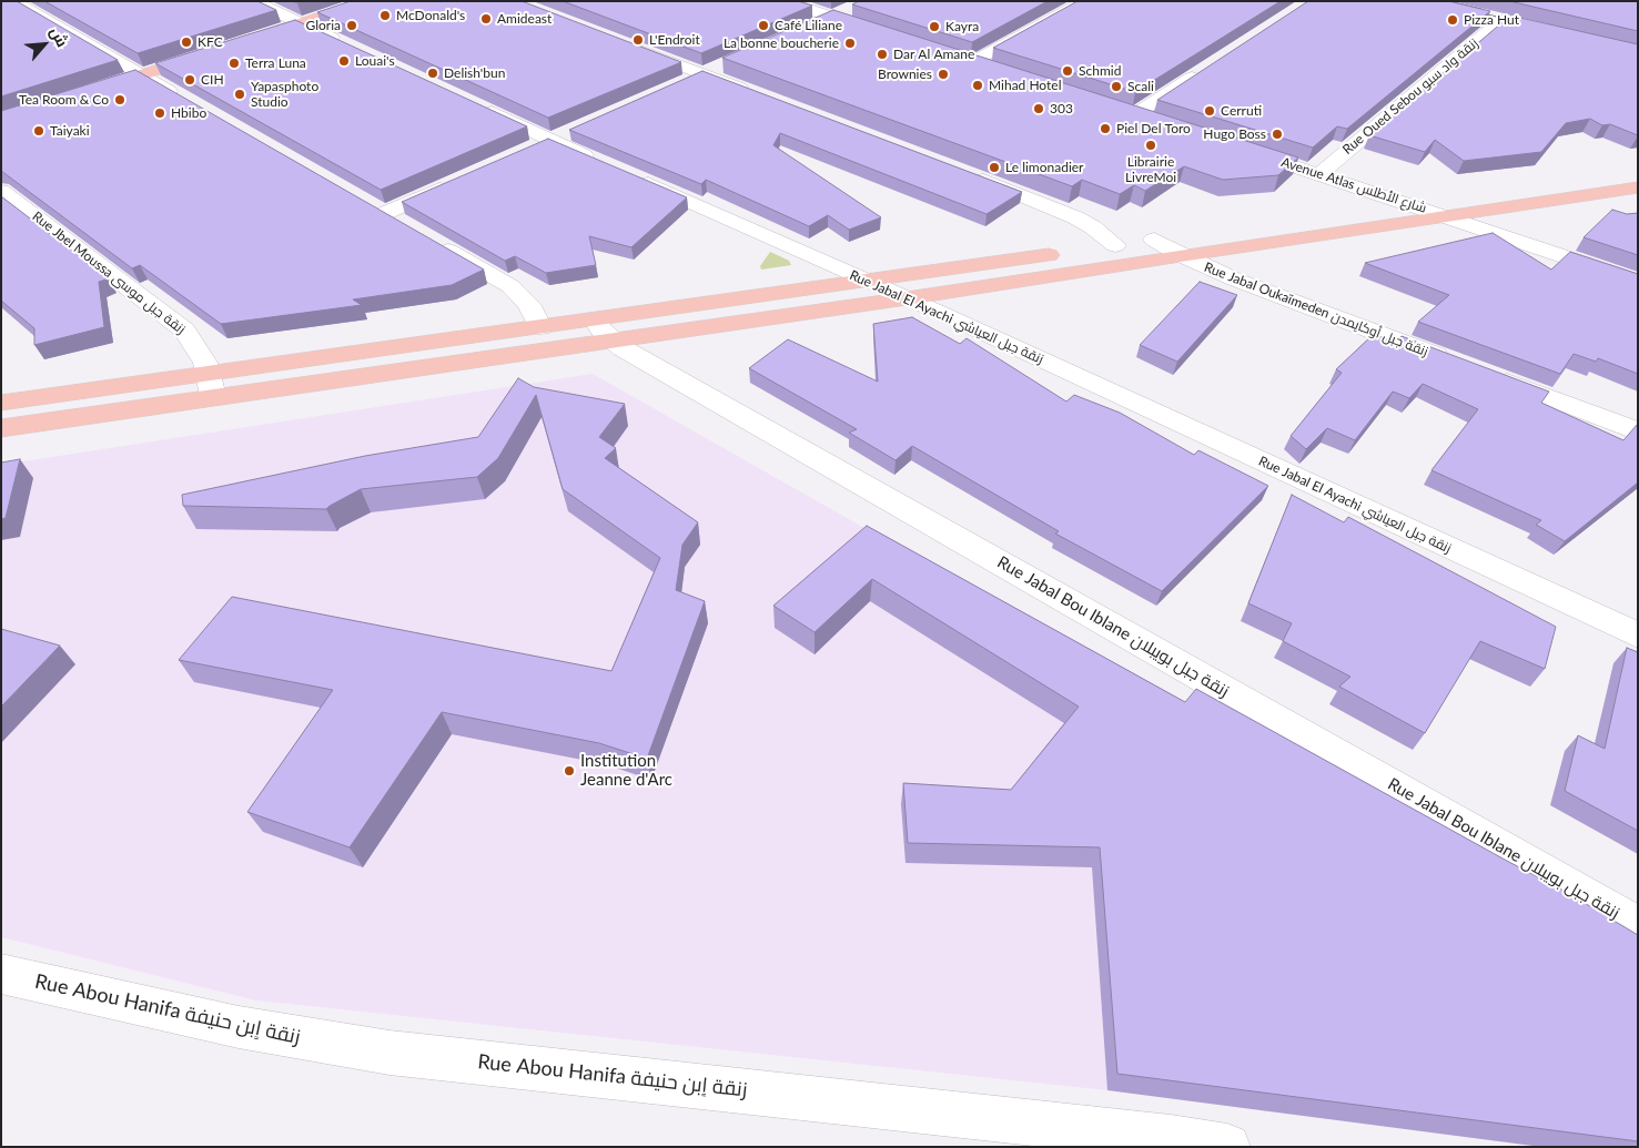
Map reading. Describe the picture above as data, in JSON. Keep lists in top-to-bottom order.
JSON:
{
  "streets": {
    "street": [
      "Rue Oued Sebou زنقة واد سبو",
      "Avenue Atlas شارع الأطلس",
      "Rue Jbel Moussa زنقة جبل موسى",
      "Rue Jabal Oukaïmeden زنقة جبل أوكايمدن",
      "Rue Jabal El Ayachi زنقة جبل العياشي",
      "Rue Jabal Bou Iblane زنقة جبل بويبلان",
      "Rue Abou Hanifa زنقة اٍبن حنيفة"
    ]
  },
  "crossings": [
    ["Rue Oued Sebou زنقة واد سبو", "Avenue Atlas شارع الأطلس"]
  ],
  "places": [
    "McDonald's",
    "Amideast",
    "Pizza Hut",
    "Gloria",
    "Café Liliane",
    "Kayra",
    "L'Endroit",
    "KFC",
    "La bonne boucherie",
    "Dar Al Amane",
    "Louai's",
    "Terra Luna",
    "Schmid",
    "Delish'bun",
    "Brownies",
    "CIH",
    "Mihad Hotel",
    "Scali",
    "Yapasphoto Studio",
    "Tea Room & Co",
    "303",
    "Cerruti",
    "Hbibo",
    "Piel Del Toro",
    "Taiyaki",
    "Hugo Boss",
    "Librairie LivreMoi",
    "Le limonadier",
    "Institution Jeanne d'Arc"
  ],
  "north": "top right"
}
